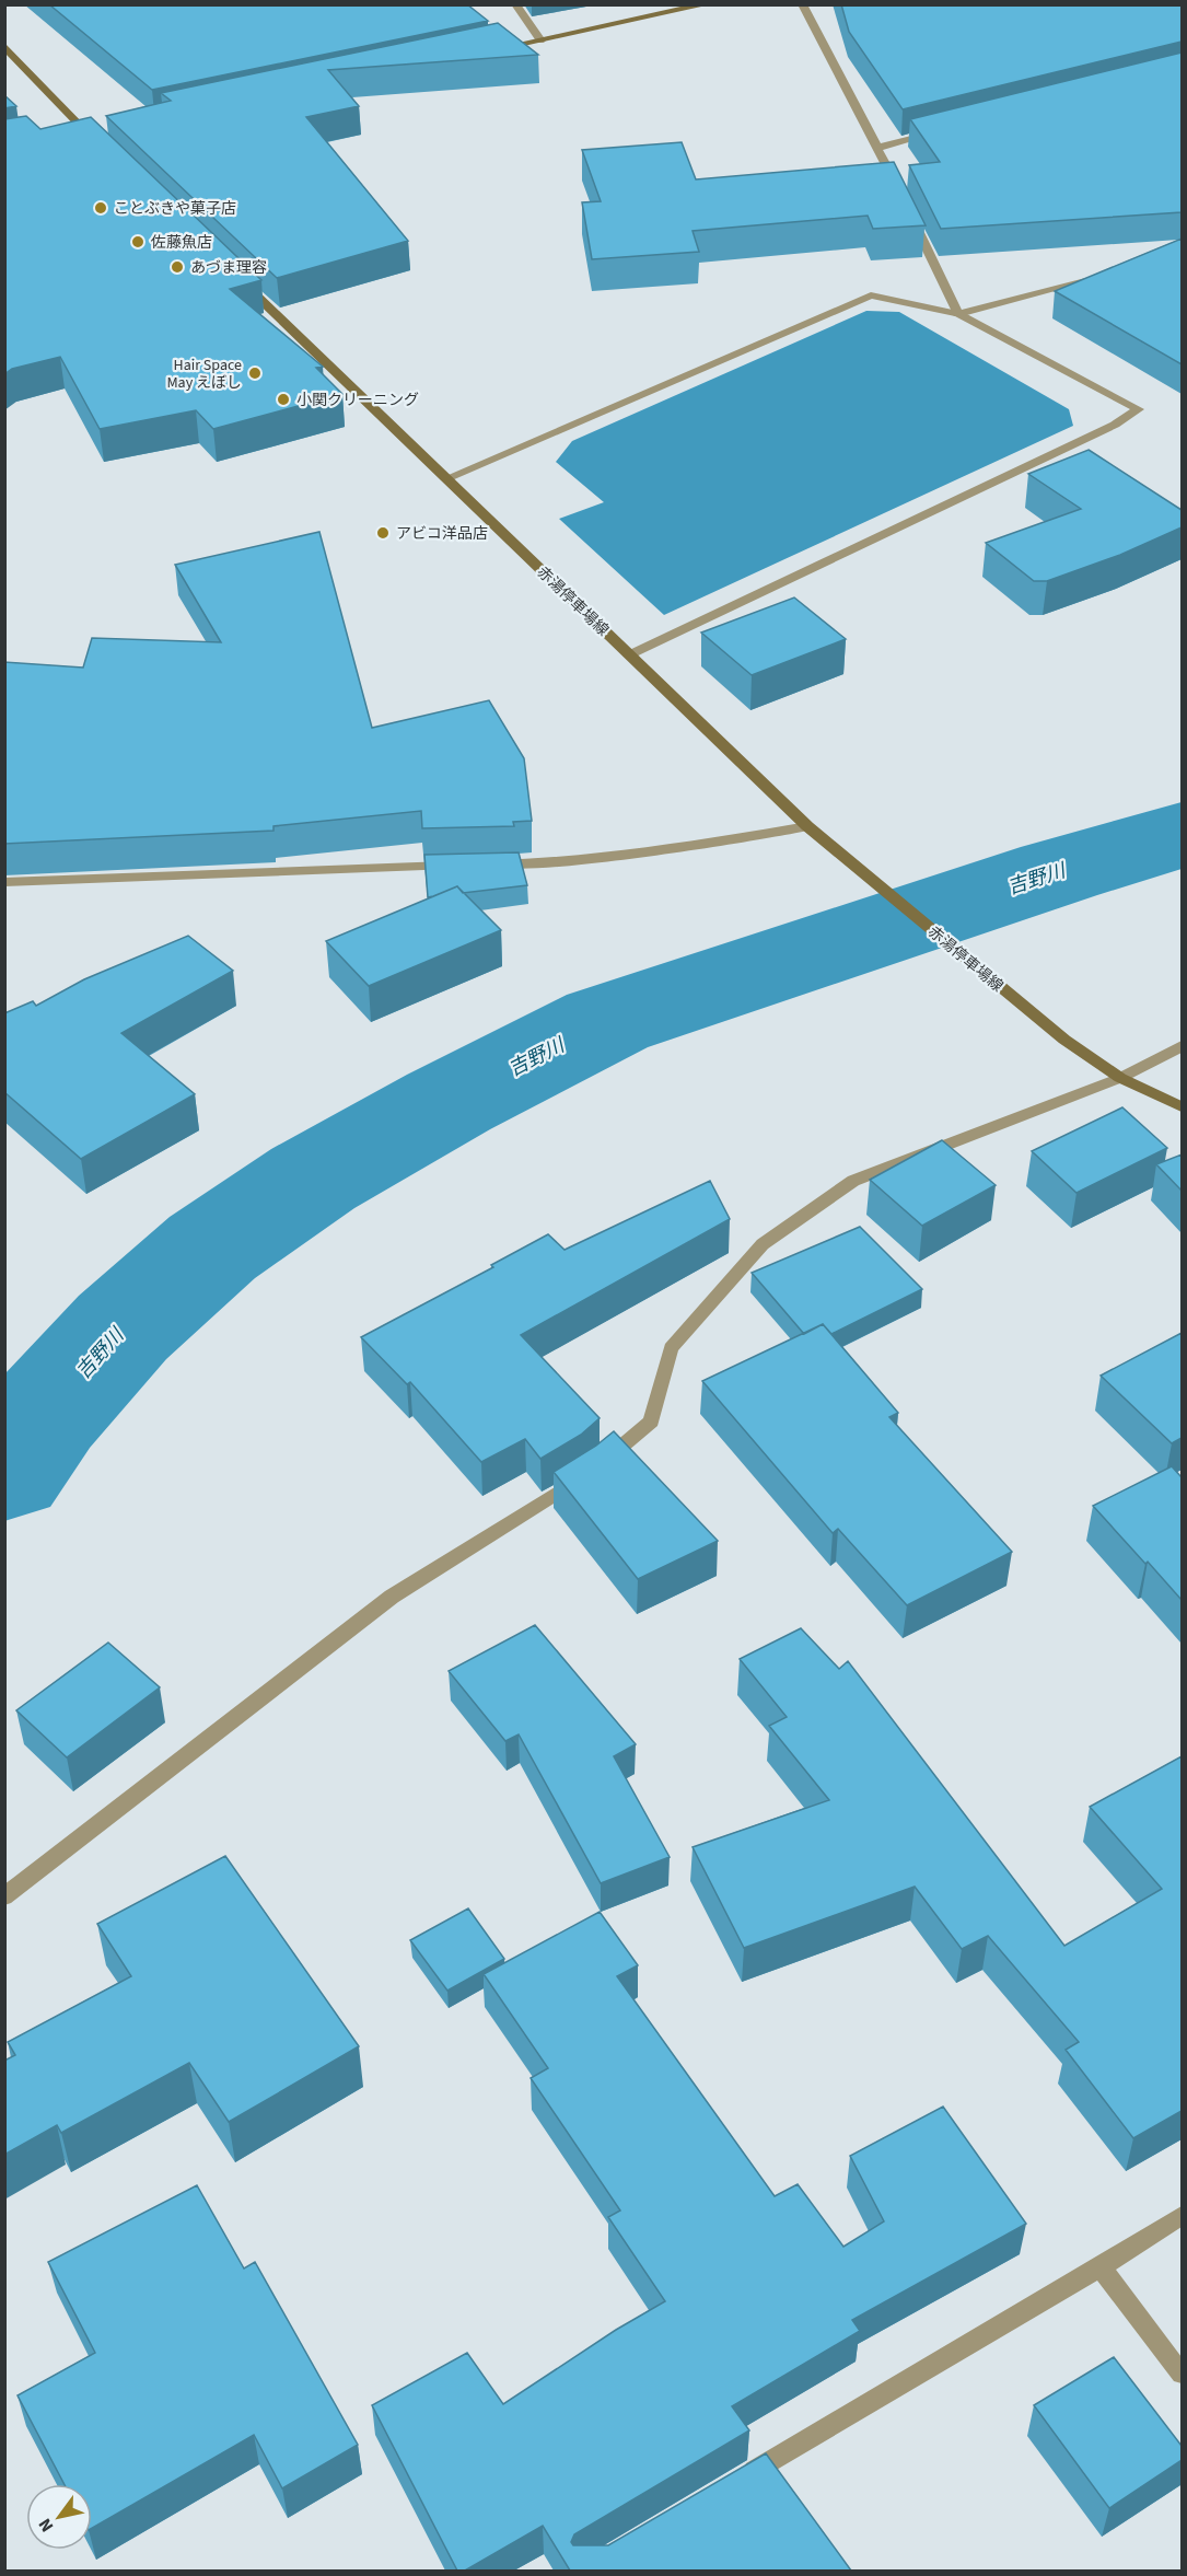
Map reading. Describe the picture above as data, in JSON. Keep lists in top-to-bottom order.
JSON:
{
  "streets": {
    "main road": ["赤湯停車場線"]
  },
  "water": ["吉野川"],
  "places": [
    "ことぶきや菓子店",
    "佐藤魚店",
    "あづま理容",
    "Hair Space May えぼし",
    "小関クリーニング",
    "アビコ洋品店"
  ],
  "north": "bottom left"
}
